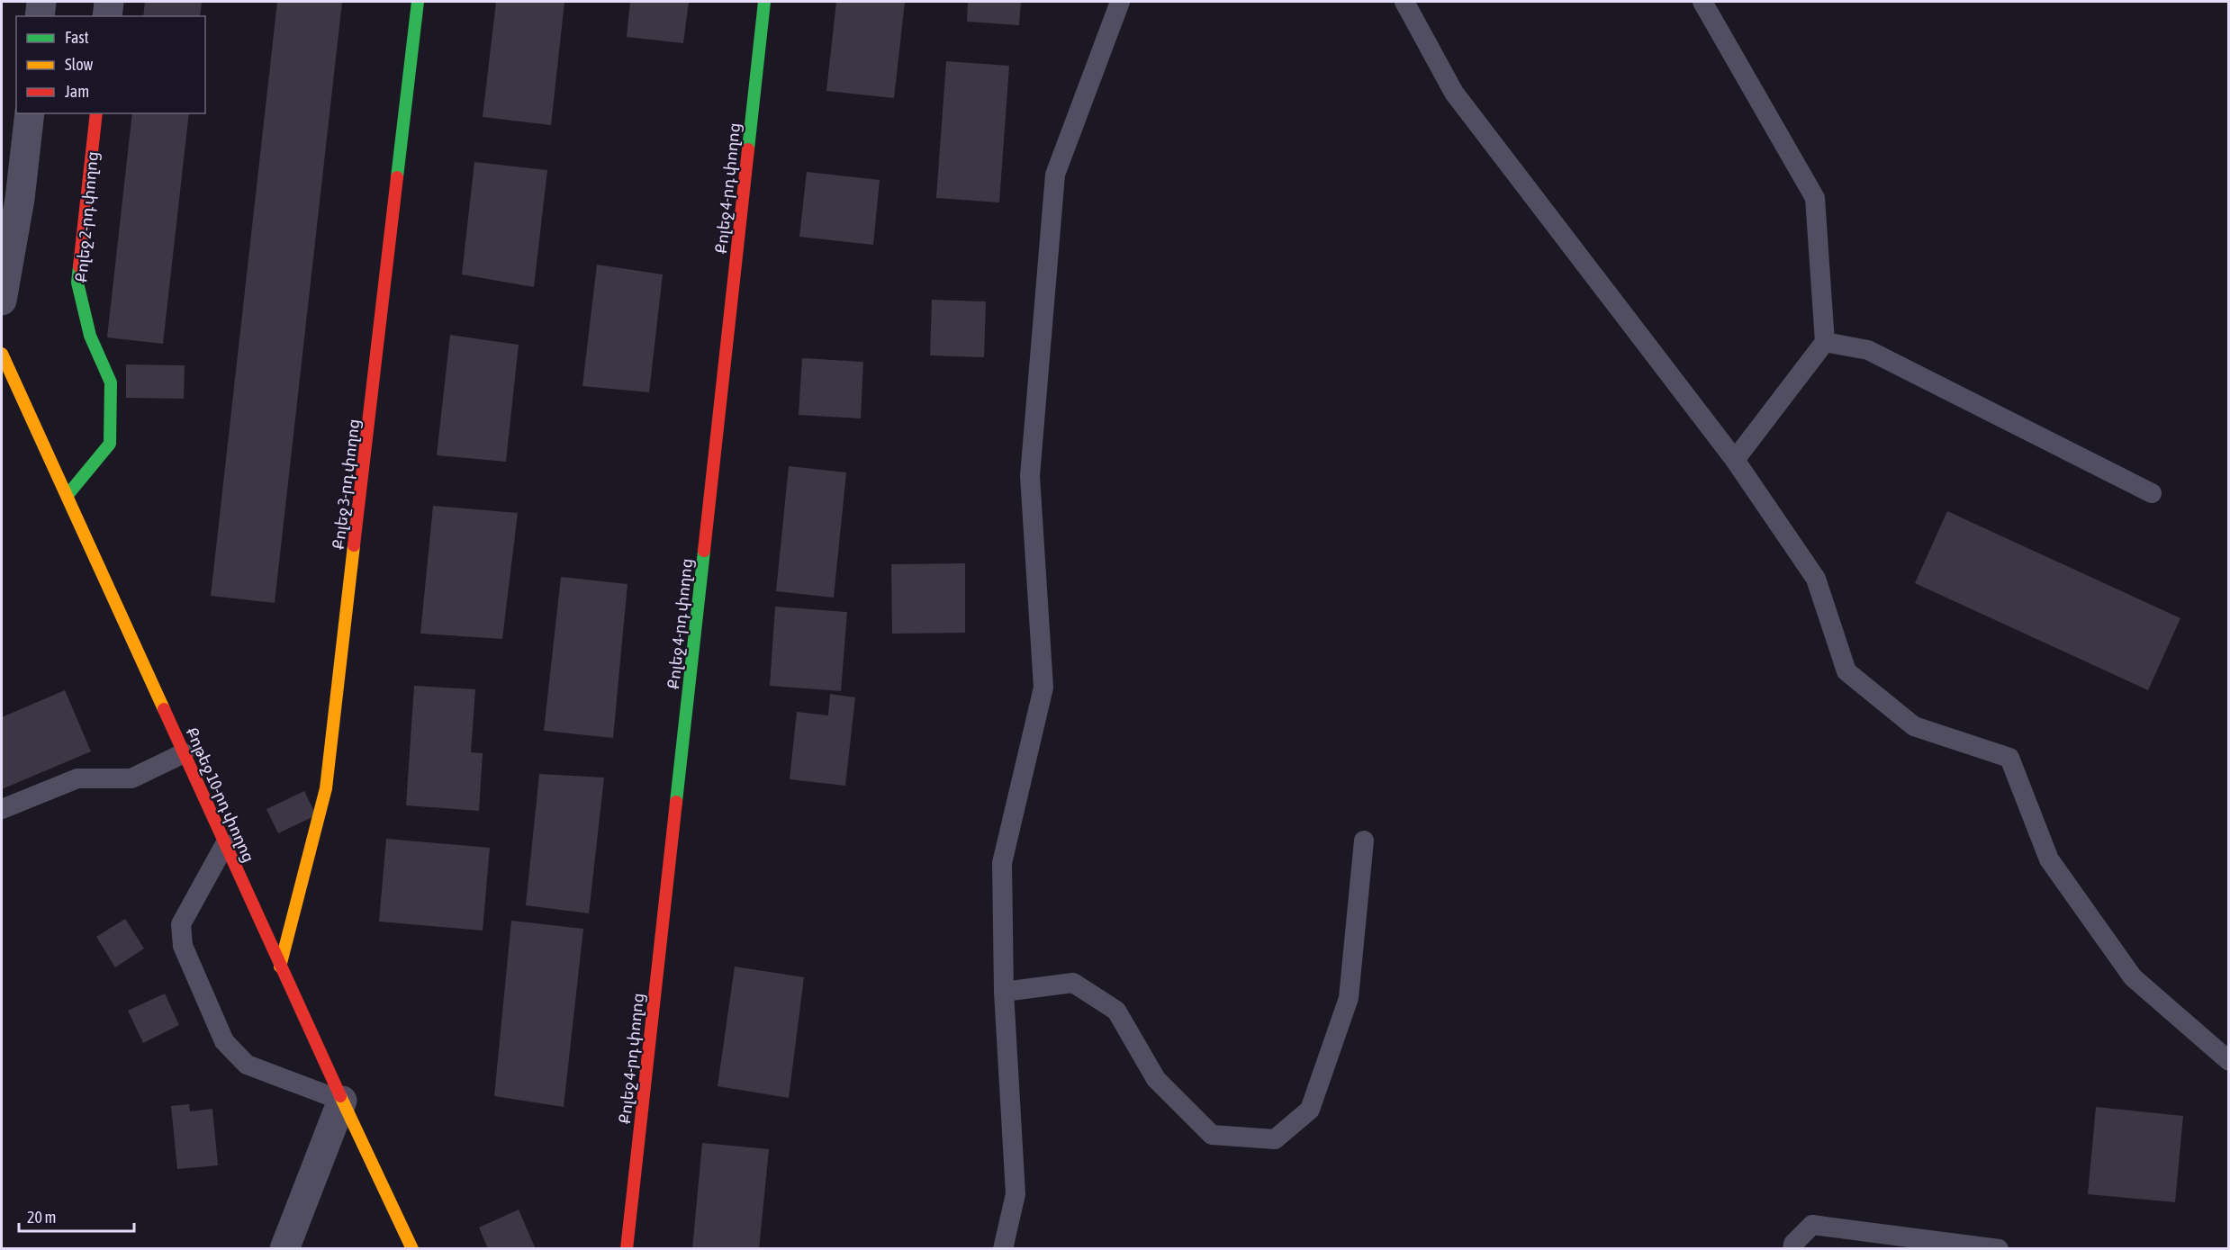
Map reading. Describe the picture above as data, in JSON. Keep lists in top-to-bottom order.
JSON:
{
  "streets": {
    "street": [
      "Քոլեջ 4-րդ փողոց",
      "Քոլեջ 2-րդ փողոց",
      "Քոլեջ 3-րդ փողոց",
      "Քոթեջ 10-րդ փողոց"
    ]
  },
  "crossings": [
    ["Քոլեջ 2-րդ փողոց", "Քոթեջ 10-րդ փողոց"],
    ["Քոլեջ 3-րդ փողոց", "Քոթեջ 10-րդ փողոց"]
  ],
  "legend": ["Fast", "Slow", "Jam"],
  "scale_bar": "20 m"
}
